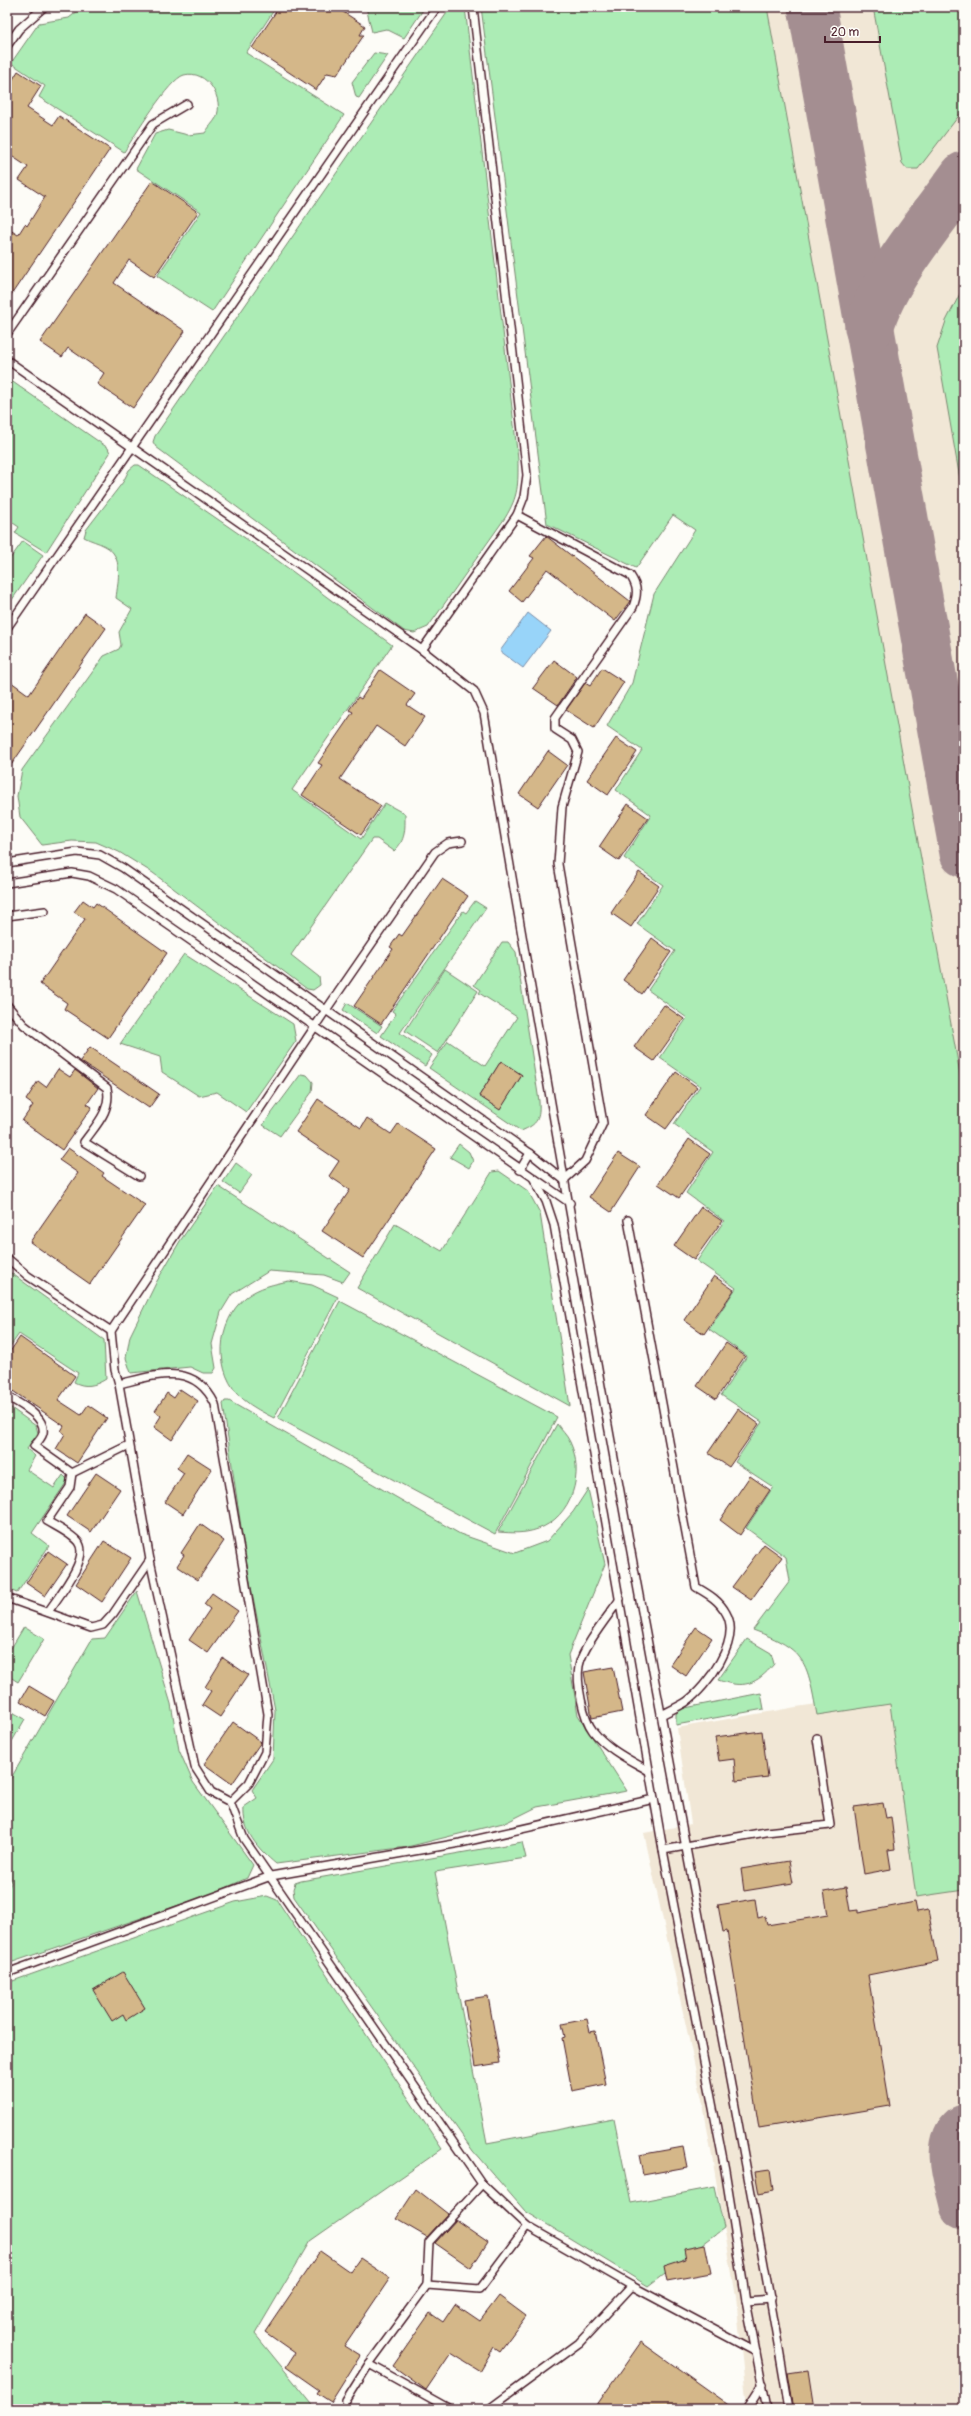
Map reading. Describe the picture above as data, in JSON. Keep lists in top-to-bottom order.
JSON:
{
  "scale_bar": "20 m"
}
